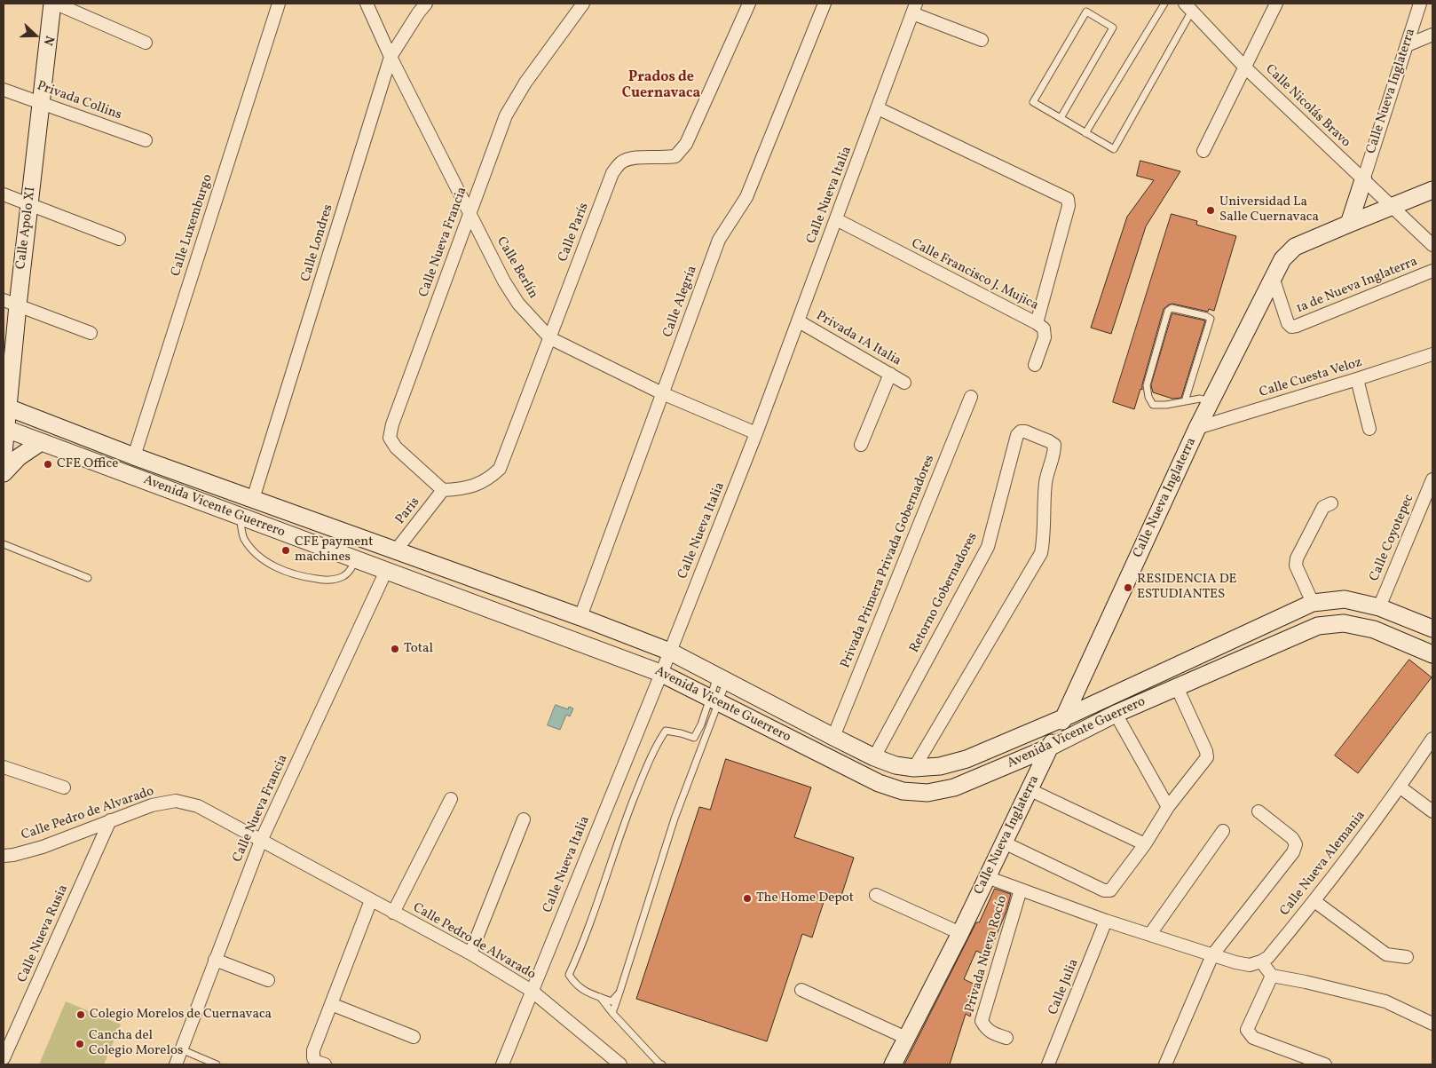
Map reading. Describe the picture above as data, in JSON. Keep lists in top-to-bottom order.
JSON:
{
  "streets": {
    "main road": ["Calle Nueva Inglaterra", "Calle Apolo XI", "Avenida Vicente Guerrero"],
    "street": [
      "Privada Collins",
      "Calle Nicolás Bravo",
      "Calle Nueva Italia",
      "Calle Luxemburgo",
      "Calle París",
      "Calle Nueva Francia",
      "Calle Londres",
      "Calle Berlín",
      "Calle Francisco J. Mujica",
      "1a de Nueva Inglaterra",
      "Calle Alegría",
      "Privada 1A Italia",
      "Calle Cuesta Veloz",
      "Paris",
      "Calle Coyotepec",
      "Privada Primera Privada Gobernadores",
      "Retorno Gobernadores",
      "Calle Pedro de Alvarado",
      "Calle Nueva Alemania",
      "Calle Nueva Rusia",
      "Privada Nueva Rocío",
      "Calle Julia"
    ]
  },
  "crossings": [
    ["Calle Nueva Inglaterra", "Calle Nicolás Bravo"],
    ["Calle Nueva Inglaterra", "1a de Nueva Inglaterra"],
    ["Calle Nueva Inglaterra", "Calle Cuesta Veloz"],
    ["Calle Nueva Inglaterra", "Avenida Vicente Guerrero"],
    ["Privada Collins", "Calle Apolo XI"],
    ["Calle Nueva Italia", "Calle Berlín"],
    ["Calle Nueva Italia", "Calle Francisco J. Mujica"],
    ["Calle Nueva Italia", "Privada 1A Italia"],
    ["Calle Nueva Italia", "Avenida Vicente Guerrero"],
    ["Calle Nueva Italia", "Calle Pedro de Alvarado"],
    ["Calle Luxemburgo", "Avenida Vicente Guerrero"],
    ["Calle Apolo XI", "Avenida Vicente Guerrero"],
    ["Calle París", "Calle Nueva Francia"],
    ["Calle París", "Calle Berlín"],
    ["Calle París", "Paris"],
    ["Calle Nueva Francia", "Calle Berlín"],
    ["Calle Nueva Francia", "Avenida Vicente Guerrero"],
    ["Calle Nueva Francia", "Paris"],
    ["Calle Nueva Francia", "Calle Pedro de Alvarado"],
    ["Calle Londres", "Calle Berlín"],
    ["Calle Londres", "Avenida Vicente Guerrero"],
    ["Calle Berlín", "Calle Alegría"],
    ["Calle Alegría", "Avenida Vicente Guerrero"],
    ["Avenida Vicente Guerrero", "Paris"],
    ["Avenida Vicente Guerrero", "Calle Coyotepec"],
    ["Avenida Vicente Guerrero", "Privada Primera Privada Gobernadores"],
    ["Avenida Vicente Guerrero", "Retorno Gobernadores"],
    ["Calle Pedro de Alvarado", "Calle Nueva Rusia"]
  ],
  "districts": ["Prados de Cuernavaca"],
  "places": [
    "Universidad La Salle Cuernavaca",
    "CFE Office",
    "CFE payment machines",
    "RESIDENCIA DE ESTUDIANTES",
    "Total",
    "The Home Depot",
    "Colegio Morelos de Cuernavaca",
    "Cancha del Colegio Morelos"
  ],
  "north": "right"
}
